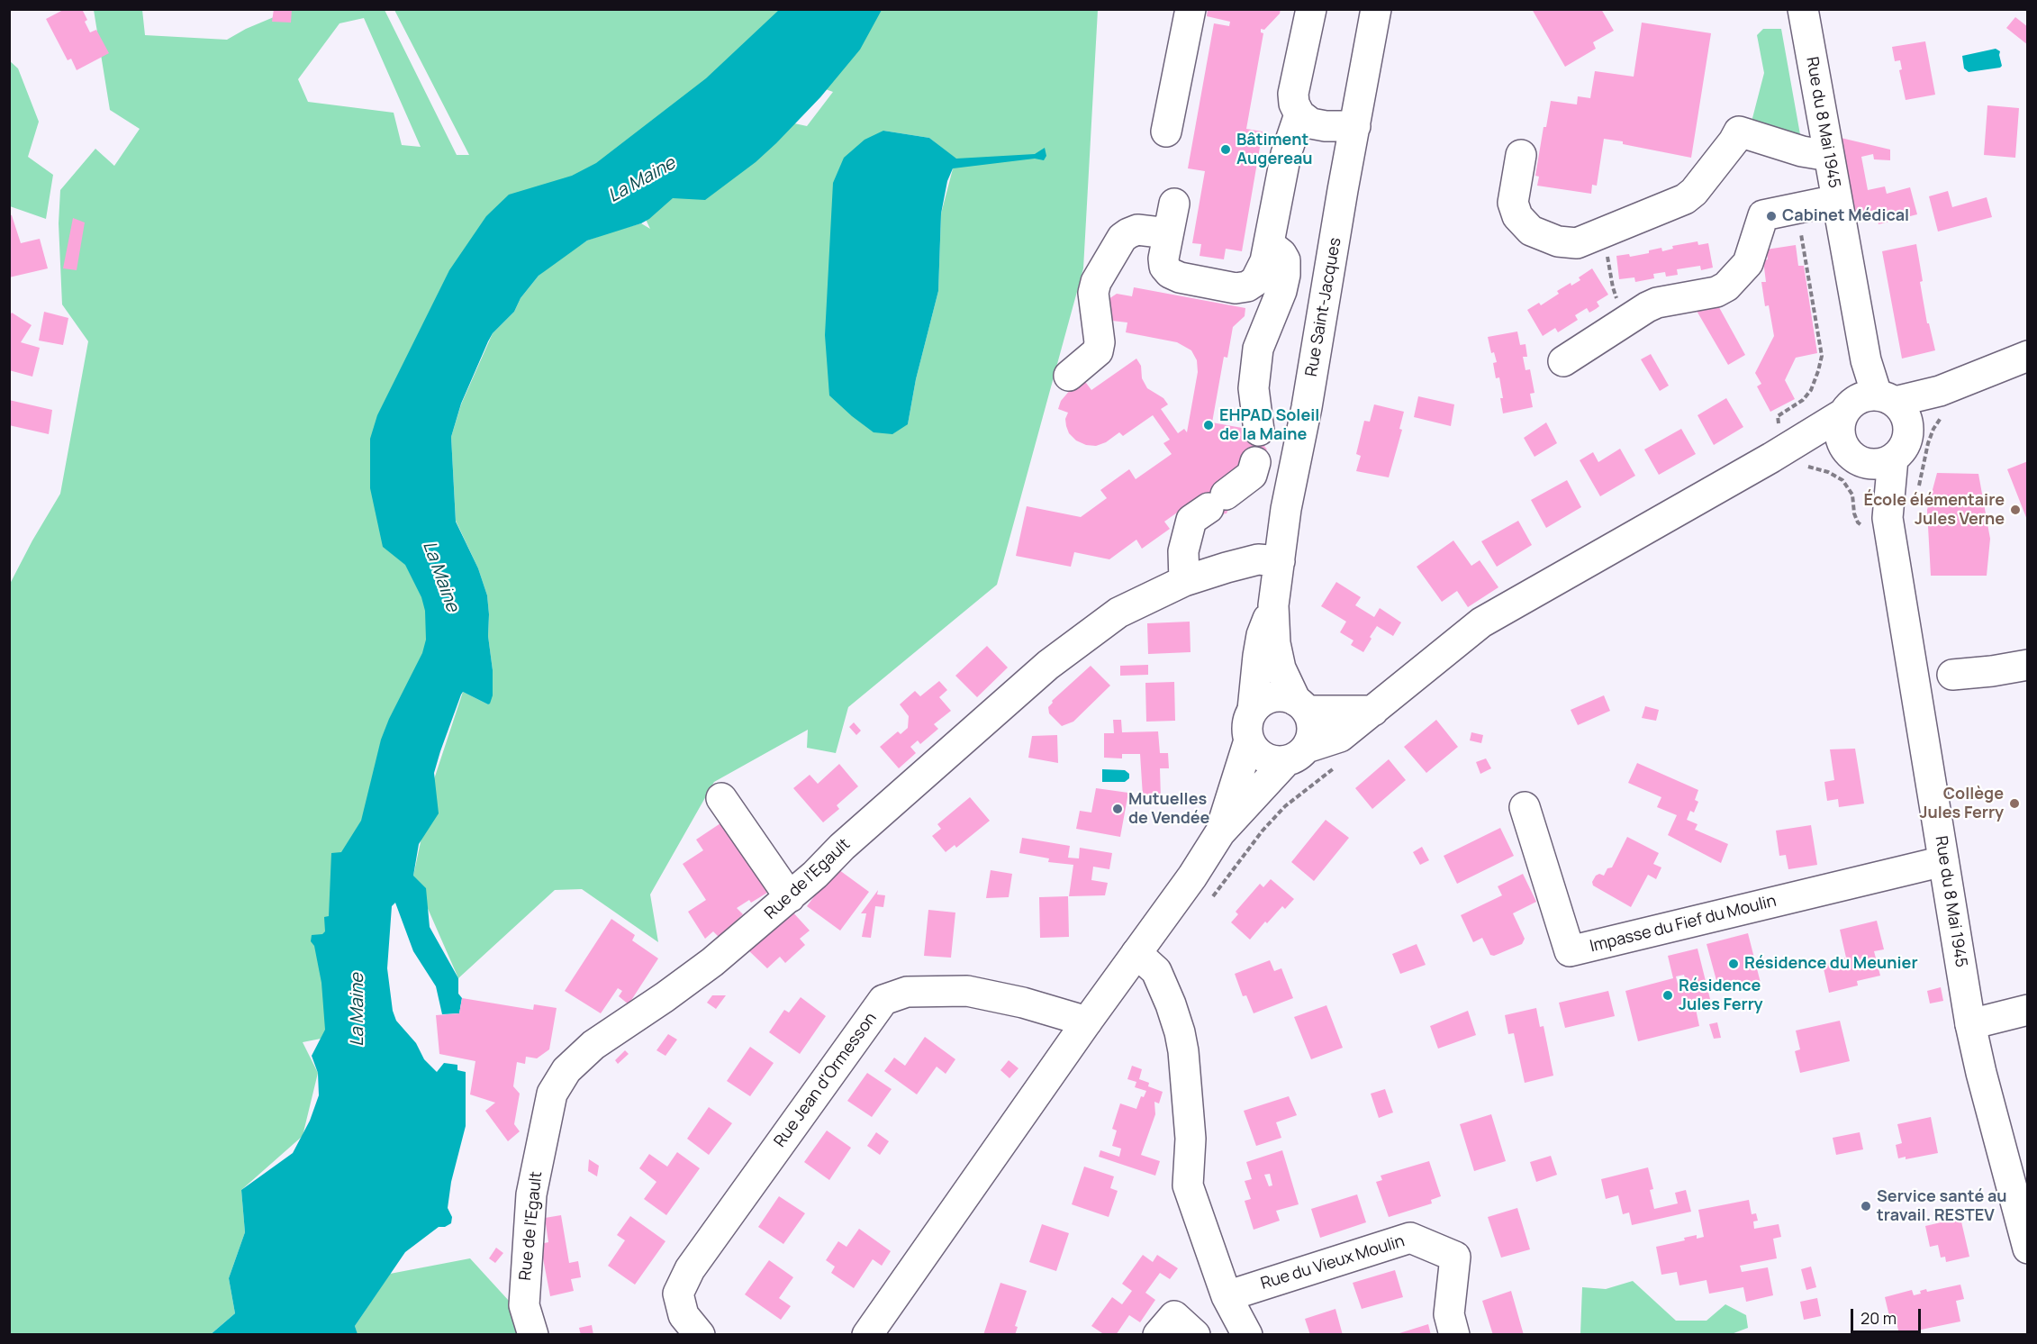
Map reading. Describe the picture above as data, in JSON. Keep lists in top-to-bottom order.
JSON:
{
  "streets": {
    "street": [
      "Rue du 8 Mai 1945",
      "Rue Saint-Jacques",
      "Rue de l'Egault",
      "Impasse du Fief du Moulin",
      "Rue Jean d'Ormesson",
      "Rue du Vieux Moulin"
    ]
  },
  "crossings": [
    ["Rue du 8 Mai 1945", "Impasse du Fief du Moulin"],
    ["Rue Saint-Jacques", "Rue de l'Egault"]
  ],
  "water": ["La Maine"],
  "places": [
    "Bâtiment Augereau",
    "Cabinet Médical",
    "EHPAD Soleil de la Maine",
    "École élémentaire Jules Verne",
    "Collège Jules Ferry",
    "Mutuelles de Vendée",
    "Résidence du Meunier",
    "Résidence Jules Ferry",
    "Service santé au travail. RESTEV"
  ],
  "scale_bar": "20 m"
}
